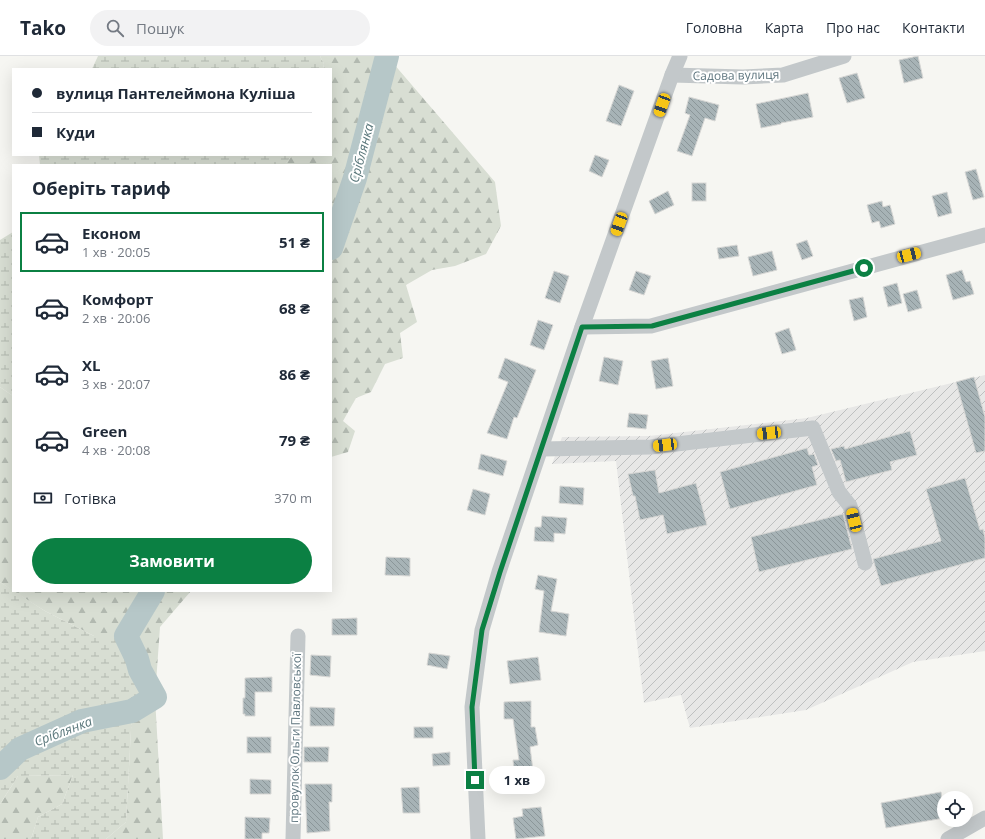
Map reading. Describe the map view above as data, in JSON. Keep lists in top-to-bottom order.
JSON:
{
  "streets": {
    "street": ["Садова вулиця", "провулок Ольги Павловської"]
  },
  "water": ["Сріблянка"],
  "page": {
    "header": "Tako",
    "search": "Пошук",
    "nav": [
      "Головна",
      "Карта",
      "Про нас",
      "Контакти"
    ],
    "banner": ["вулиця Пантелеймона Куліша", "Куди"],
    "heading": "Оберіть тариф",
    "list": [
      {
        "name": "Економ",
        "note": "1 хв · 20:05",
        "value": "51 ₴"
      },
      {
        "name": "Комфорт",
        "note": "2 хв · 20:06",
        "value": "68 ₴"
      },
      {
        "name": "XL",
        "note": "3 хв · 20:07",
        "value": "86 ₴"
      },
      {
        "name": "Green",
        "note": "4 хв · 20:08",
        "value": "79 ₴"
      }
    ],
    "pay": ["Готівка", "370 m"],
    "buttons": "Замовити",
    "bubble": "1 хв"
  }
}
